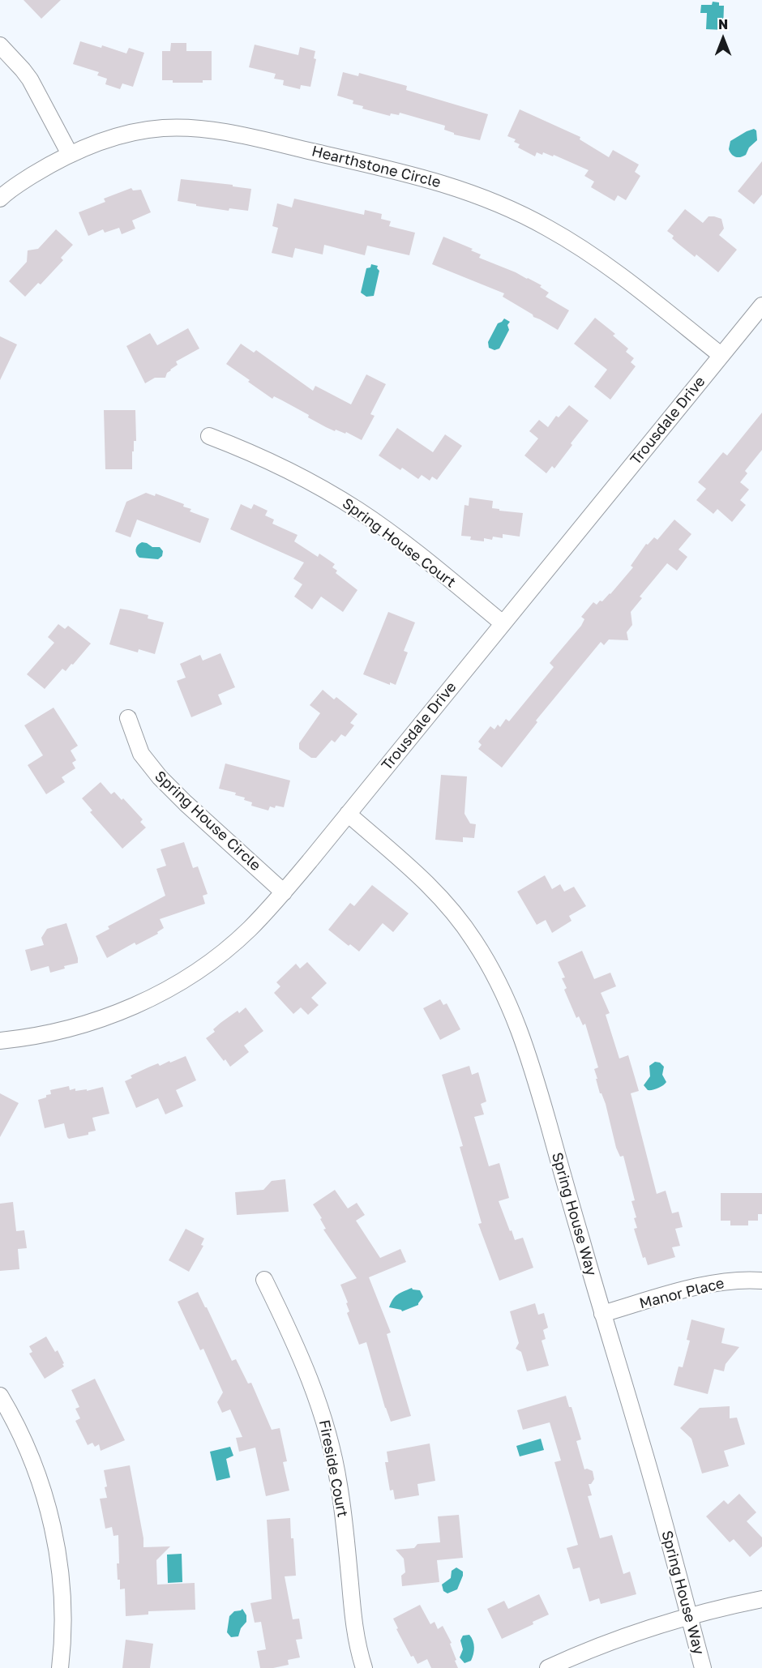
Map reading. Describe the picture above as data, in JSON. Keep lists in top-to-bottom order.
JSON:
{
  "streets": {
    "street": [
      "Hearthstone Circle",
      "Trousdale Drive",
      "Spring House Court",
      "Spring House Circle",
      "Spring House Way",
      "Manor Place",
      "Fireside Court"
    ]
  },
  "crossings": [
    ["Hearthstone Circle", "Trousdale Drive"],
    ["Trousdale Drive", "Spring House Court"],
    ["Trousdale Drive", "Spring House Circle"],
    ["Trousdale Drive", "Spring House Way"],
    ["Spring House Way", "Manor Place"]
  ],
  "north": "top"
}
